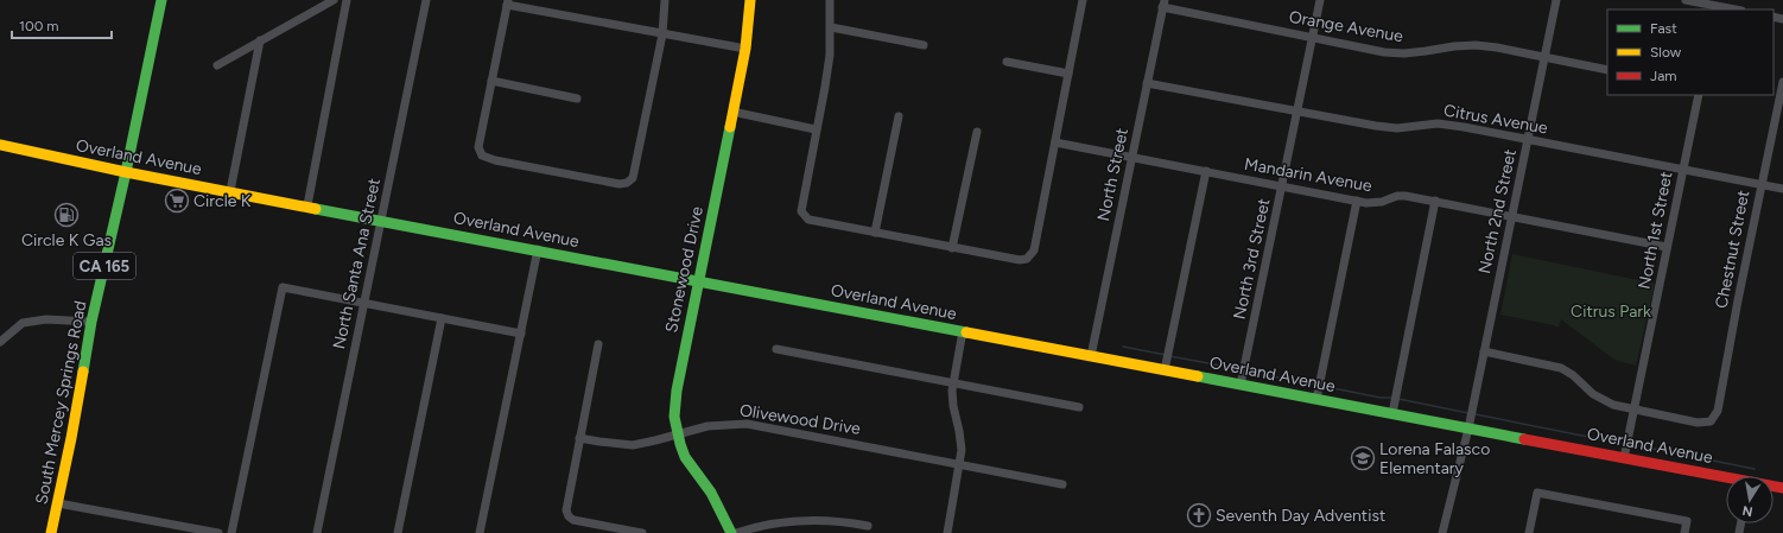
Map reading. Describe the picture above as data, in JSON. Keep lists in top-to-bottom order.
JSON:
{
  "streets": {
    "street": [
      "Orange Avenue",
      "Citrus Avenue",
      "Overland Avenue",
      "North Street",
      "Mandarin Avenue",
      "North 2nd Street",
      "North 1st Street",
      "Chestnut Street",
      "North 3rd Street",
      "North Santa Ana Street",
      "CA 165",
      "Stonewood Drive",
      "South Mercey Springs Road",
      "Olivewood Drive"
    ]
  },
  "crossings": [
    ["Orange Avenue", "North Street"],
    ["Orange Avenue", "North 2nd Street"],
    ["Orange Avenue", "North 3rd Street"],
    ["Citrus Avenue", "North Street"],
    ["Citrus Avenue", "North 2nd Street"],
    ["Citrus Avenue", "North 1st Street"],
    ["Citrus Avenue", "Chestnut Street"],
    ["Citrus Avenue", "North 3rd Street"],
    ["Overland Avenue", "North Street"],
    ["Overland Avenue", "North 2nd Street"],
    ["Overland Avenue", "North 1st Street"],
    ["Overland Avenue", "North 3rd Street"],
    ["Overland Avenue", "North Santa Ana Street"],
    ["Overland Avenue", "Stonewood Drive"],
    ["Overland Avenue", "South Mercey Springs Road"],
    ["North Street", "Mandarin Avenue"],
    ["Mandarin Avenue", "North 2nd Street"],
    ["Mandarin Avenue", "North 1st Street"],
    ["Mandarin Avenue", "North 3rd Street"],
    ["North 1st Street", "Chestnut Street"],
    ["Stonewood Drive", "Olivewood Drive"]
  ],
  "parks": ["Citrus Park"],
  "places": {
    "supermarket": ["Circle K"],
    "fuel station": ["Circle K Gas"],
    "school or university": ["Lorena Falasco Elementary"],
    "church": ["Seventh Day Adventist"]
  },
  "legend": ["Fast", "Slow", "Jam"],
  "scale_bar": "100 m",
  "north": "bottom"
}
